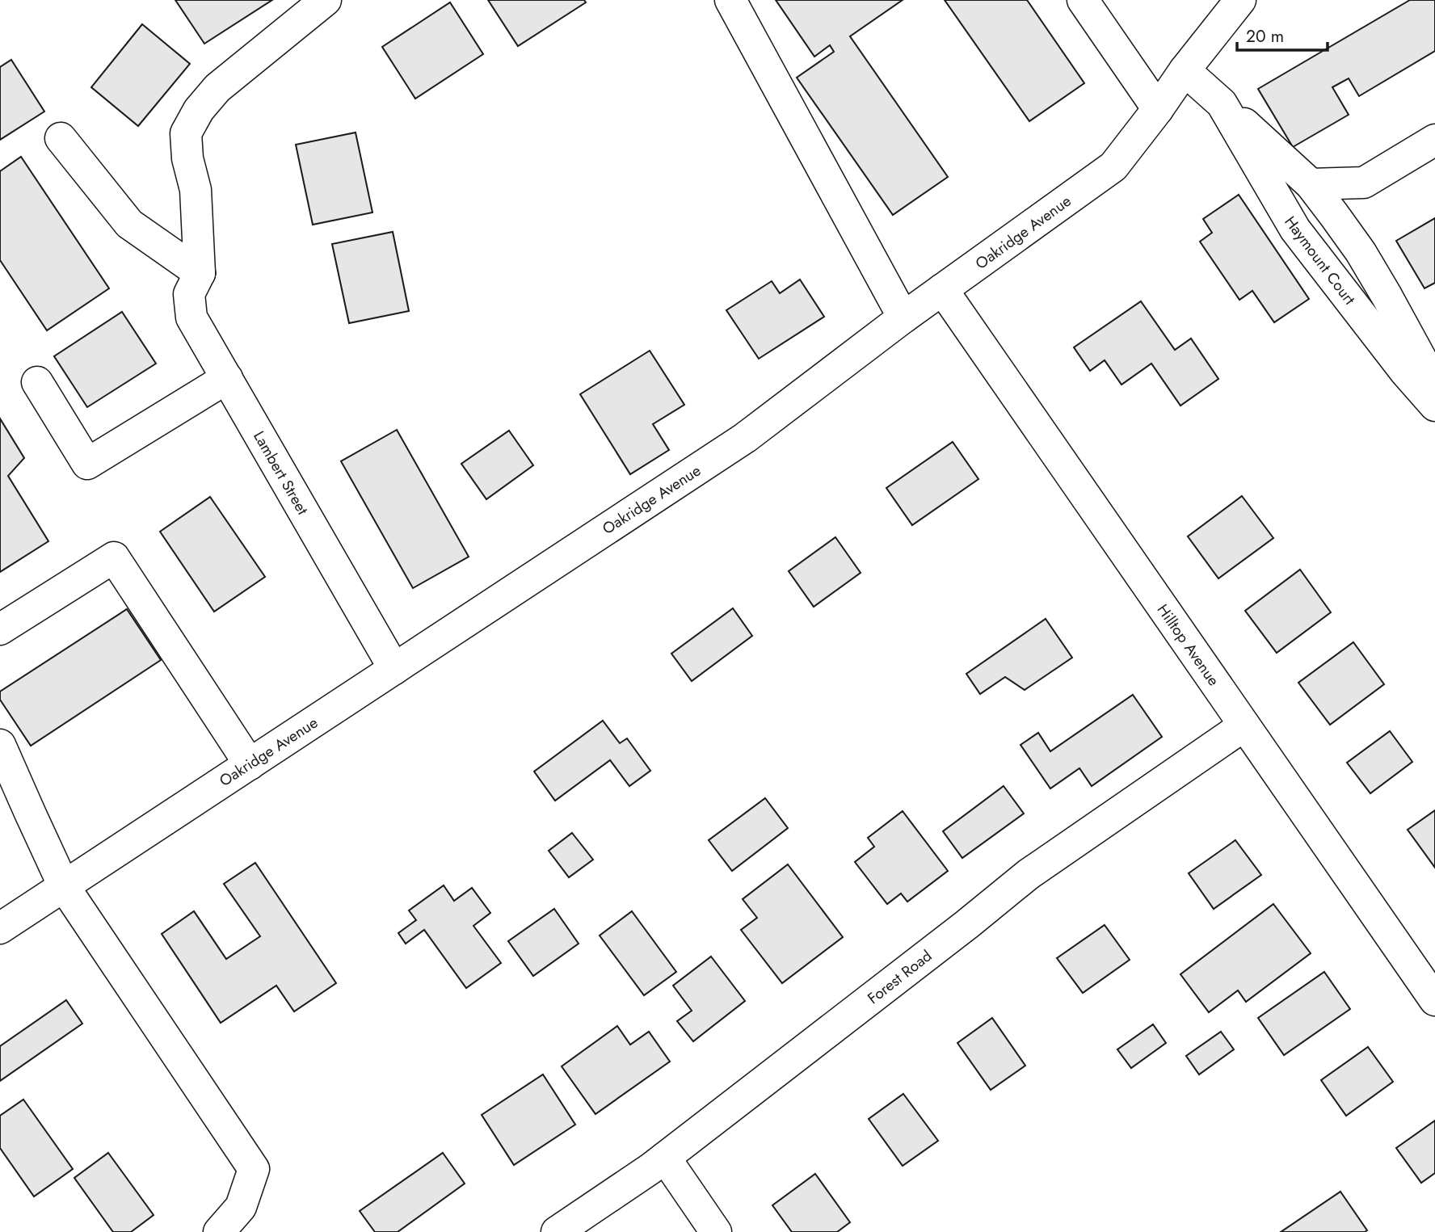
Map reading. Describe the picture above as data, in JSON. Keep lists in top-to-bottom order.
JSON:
{
  "streets": {
    "street": [
      "Oakridge Avenue",
      "Haymount Court",
      "Lambert Street",
      "Hilltop Avenue",
      "Forest Road"
    ]
  },
  "crossings": [
    ["Oakridge Avenue", "Haymount Court"],
    ["Oakridge Avenue", "Lambert Street"],
    ["Oakridge Avenue", "Hilltop Avenue"],
    ["Hilltop Avenue", "Forest Road"]
  ],
  "scale_bar": "20 m"
}
